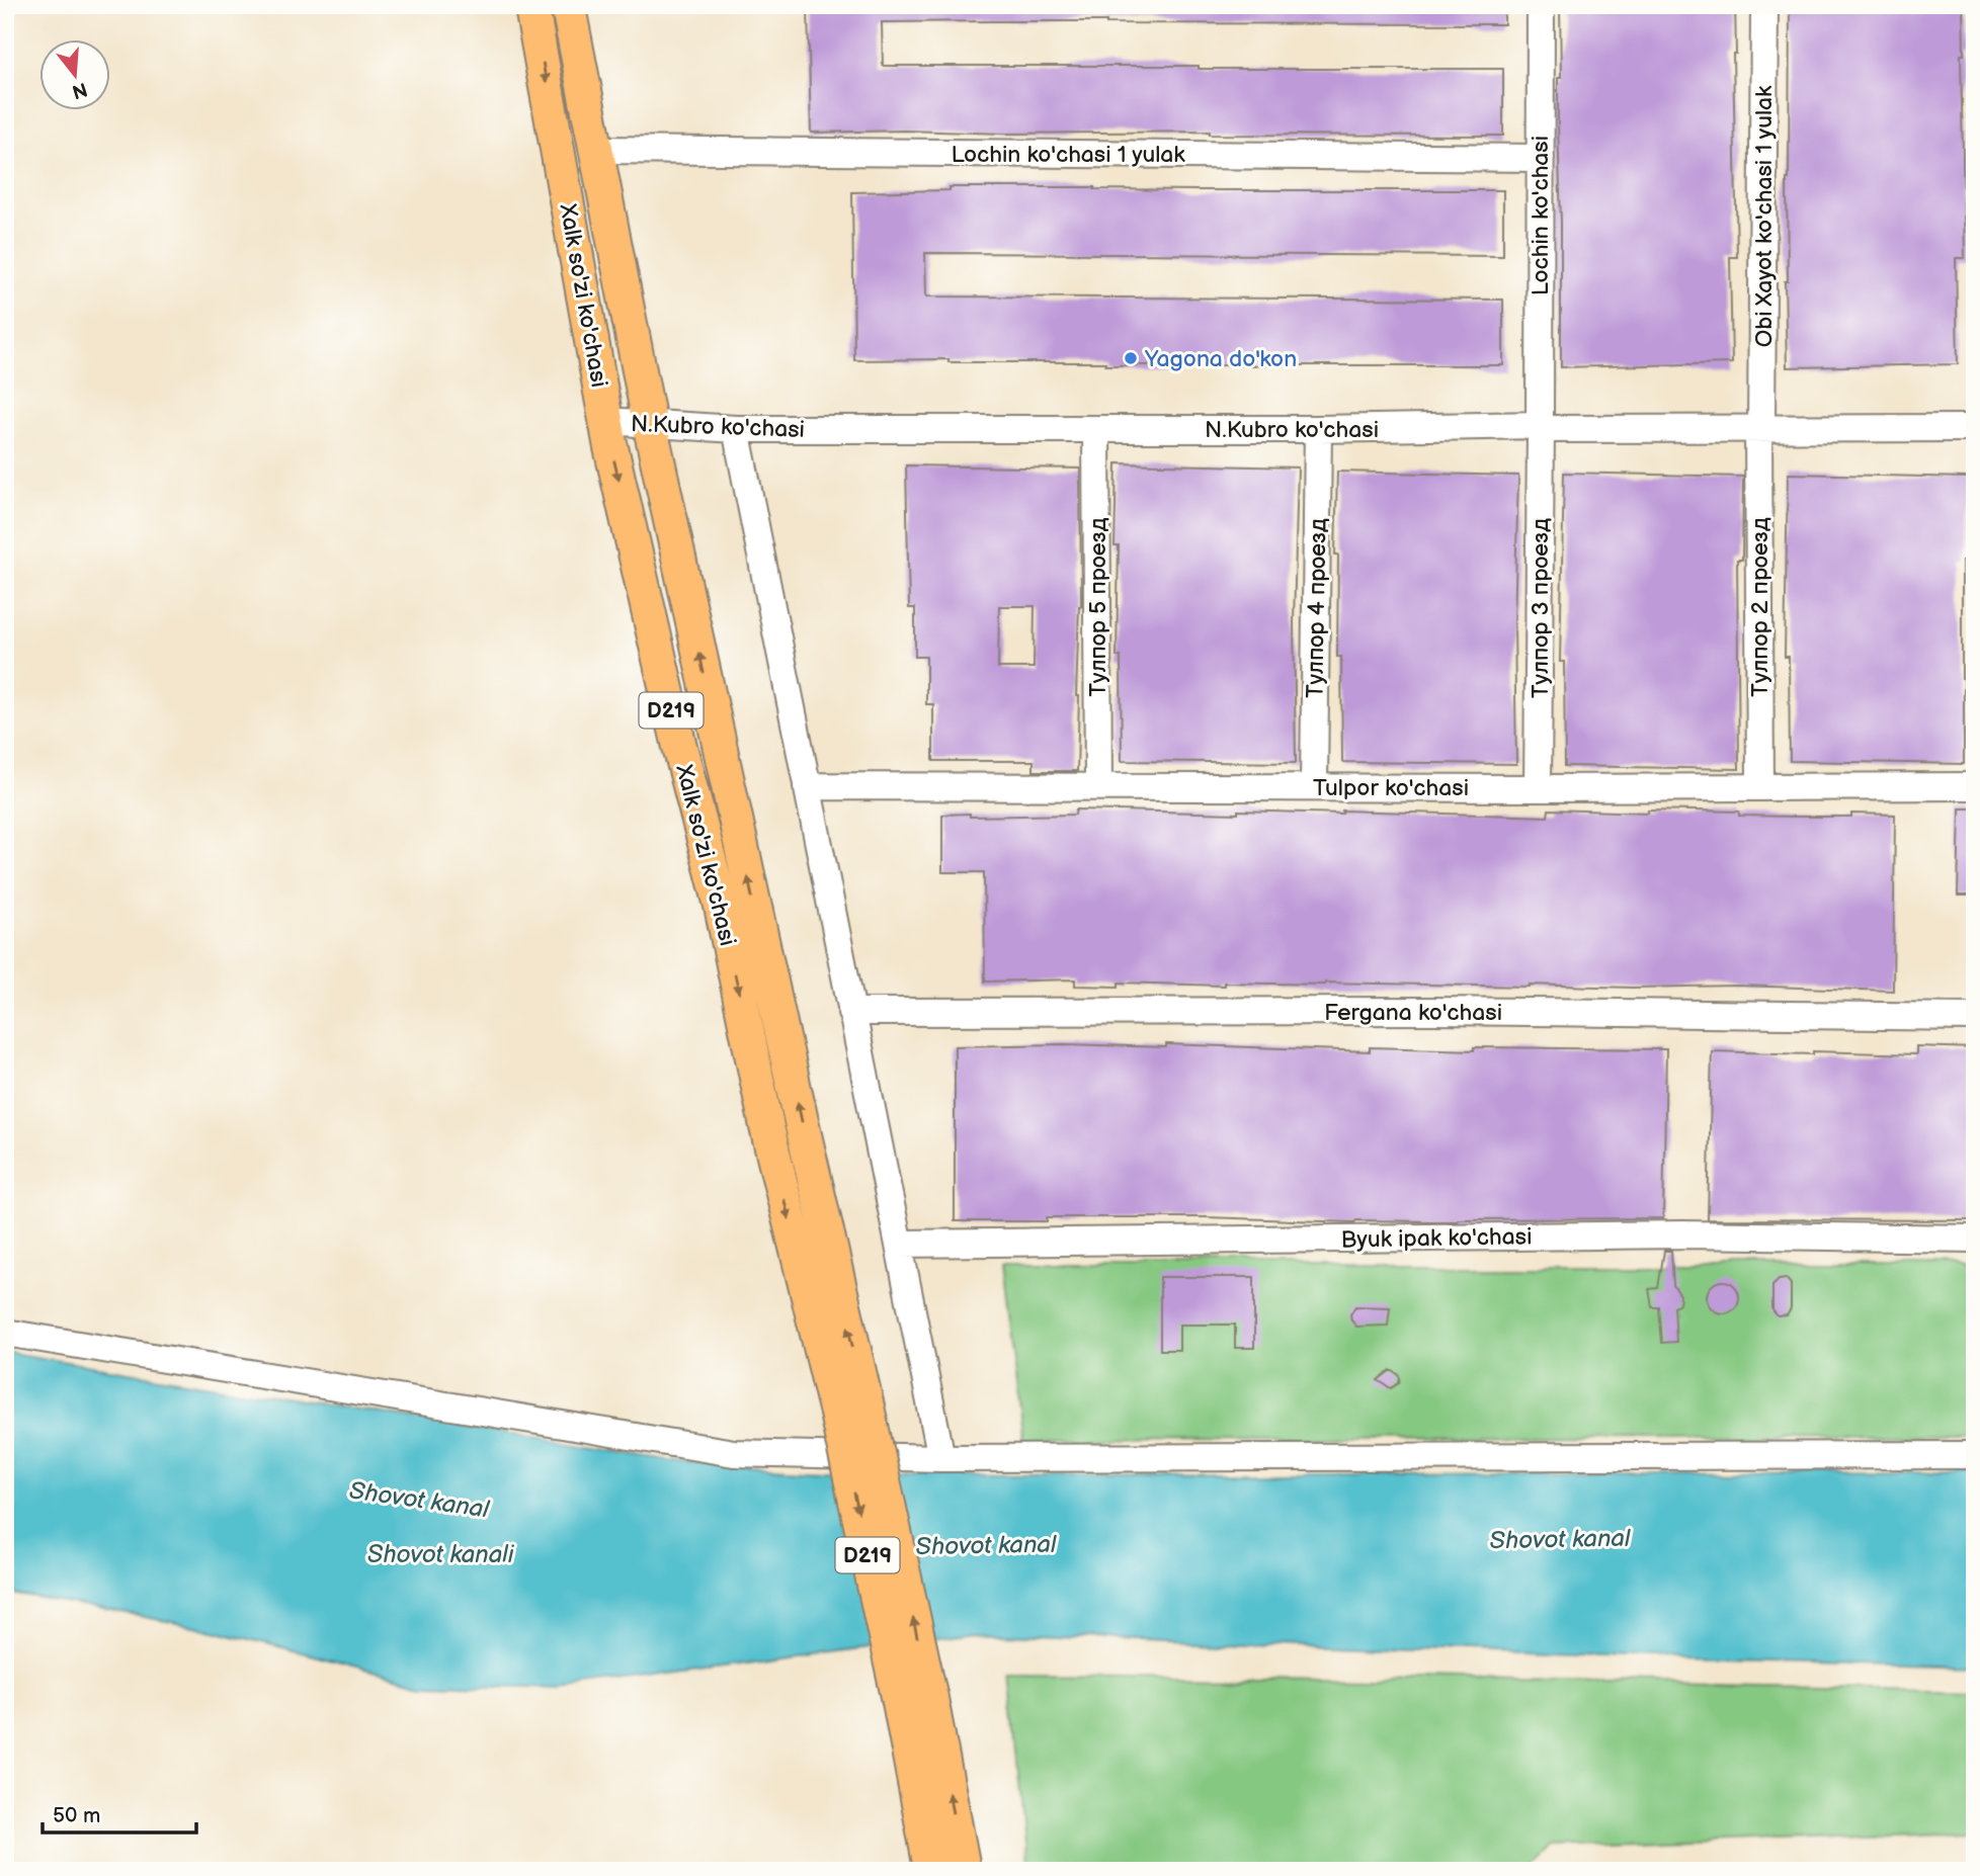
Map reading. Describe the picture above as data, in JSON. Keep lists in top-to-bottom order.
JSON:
{
  "streets": {
    "main road": ["Xalk so'zi ko'chasi", "D219"],
    "street": [
      "Lochin ko'chasi 1 yulak",
      "Lochin ko'chasi",
      "Obi Xayot ko'chasi 1 yulak",
      "N.Kubro ko'chasi",
      "Тулпор 5 проезд",
      "Тулпор 2 проезд",
      "Тулпор 4 проезд",
      "Тулпор 3 проезд",
      "Tulpor ko'chasi",
      "Fergana ko'chasi",
      "Byuk ipak ko'chasi"
    ]
  },
  "crossings": [
    ["Lochin ko'chasi 1 yulak", "Lochin ko'chasi"],
    ["Lochin ko'chasi 1 yulak", "Xalk so'zi ko'chasi"],
    ["Lochin ko'chasi", "N.Kubro ko'chasi"],
    ["Lochin ko'chasi", "Тулпор 3 проезд"],
    ["Obi Xayot ko'chasi 1 yulak", "N.Kubro ko'chasi"],
    ["Obi Xayot ko'chasi 1 yulak", "Тулпор 2 проезд"],
    ["Xalk so'zi ko'chasi", "N.Kubro ko'chasi"],
    ["Xalk so'zi ko'chasi", "D219"],
    ["N.Kubro ko'chasi", "Тулпор 5 проезд"],
    ["N.Kubro ko'chasi", "Тулпор 2 проезд"],
    ["N.Kubro ko'chasi", "Тулпор 4 проезд"],
    ["N.Kubro ko'chasi", "Тулпор 3 проезд"],
    ["Тулпор 5 проезд", "Tulpor ko'chasi"],
    ["Тулпор 2 проезд", "Tulpor ko'chasi"],
    ["Тулпор 4 проезд", "Tulpor ko'chasi"],
    ["Тулпор 3 проезд", "Tulpor ko'chasi"]
  ],
  "water": ["Shovot kanal", "Shovot kanali"],
  "places": ["Yagona do'kon"],
  "scale_bar": "50 m",
  "north": "bottom"
}
